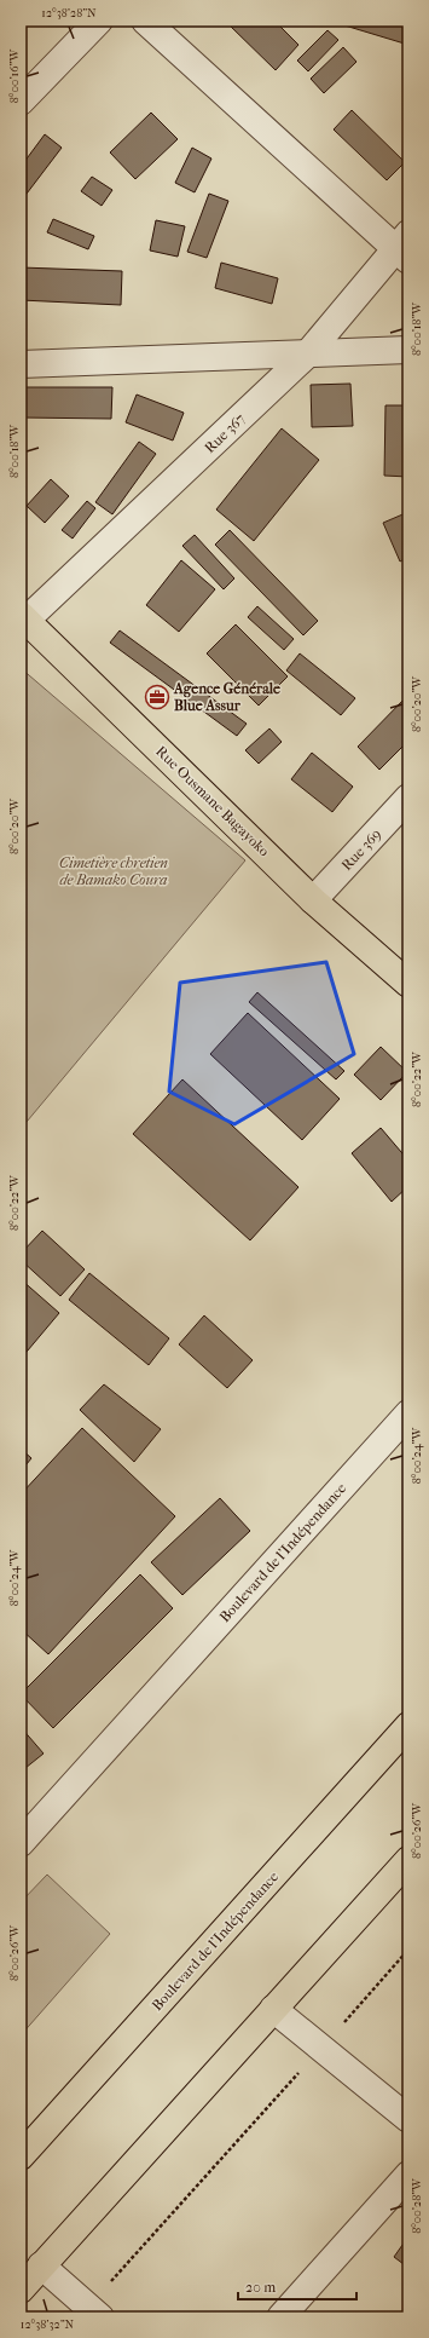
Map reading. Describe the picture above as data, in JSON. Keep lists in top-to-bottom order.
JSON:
{
  "streets": {
    "main road": ["Rue Ousmane Bagayoko", "Boulevard de l'Indépendance"],
    "street": ["Rue 367", "Rue 369"]
  },
  "crossings": [
    ["Rue 367", "Rue Ousmane Bagayoko"],
    ["Rue Ousmane Bagayoko", "Rue 369"]
  ],
  "parks": ["Cimetière chretien de Bamako Coura"],
  "places": {
    "office": ["Agence Générale Blue Assur"]
  },
  "scale_bar": "20 m",
  "coordinates": [
    "12°38'28\"N",
    "8°00'16\"W",
    "8°00'18\"W",
    "8°00'20\"W",
    "8°00'22\"W",
    "8°00'24\"W",
    "8°00'26\"W",
    "8°00'28\"W",
    "12°38'32\"N"
  ]
}
